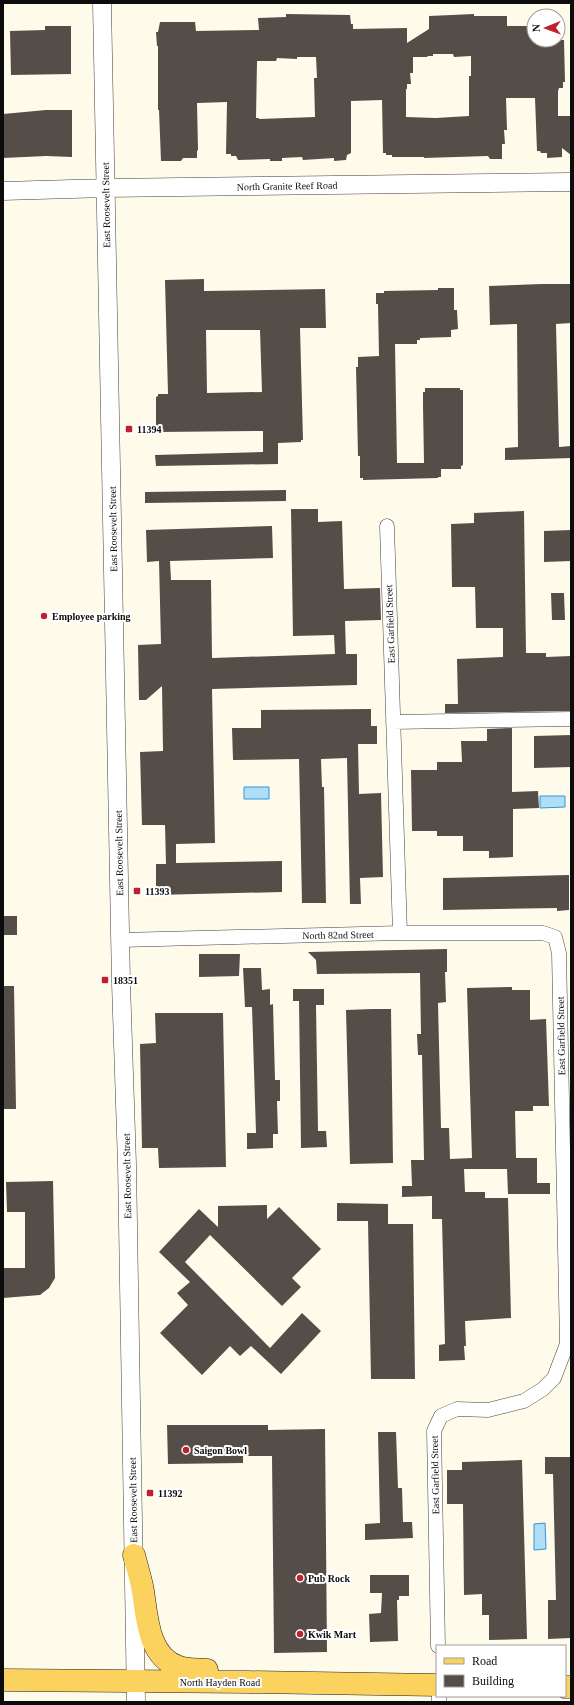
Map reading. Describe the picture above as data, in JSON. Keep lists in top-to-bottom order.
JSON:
{
  "streets": {
    "main road": ["North Hayden Road"],
    "street": [
      "North Granite Reef Road",
      "East Roosevelt Street",
      "East Garfield Street",
      "North 82nd Street"
    ]
  },
  "crossings": [
    ["North Granite Reef Road", "East Roosevelt Street"],
    ["East Roosevelt Street", "North 82nd Street"],
    ["East Roosevelt Street", "North Hayden Road"],
    ["East Garfield Street", "North 82nd Street"]
  ],
  "places": {
    "transit": [
      "11394",
      "11393",
      "18351",
      "11392"
    ],
    "other": [
      "Employee parking",
      "Saigon Bowl",
      "Pub Rock",
      "Kwik Mart"
    ]
  },
  "legend": ["Road", "Building"],
  "north": "left"
}
